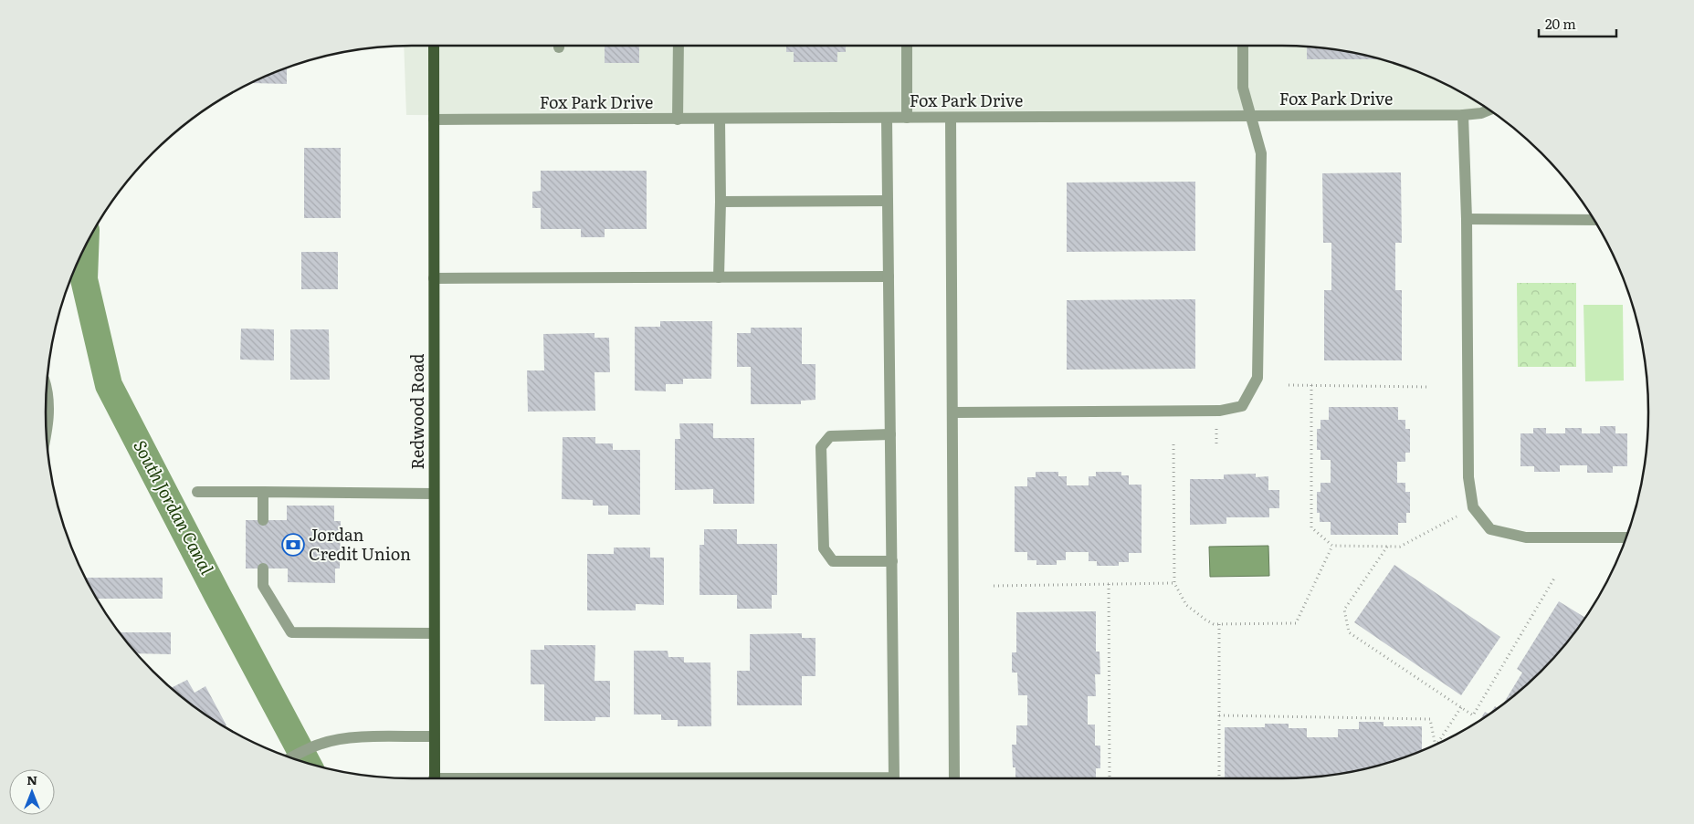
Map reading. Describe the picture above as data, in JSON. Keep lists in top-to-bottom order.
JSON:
{
  "streets": {
    "main road": ["Redwood Road"],
    "street": ["Fox Park Drive"]
  },
  "crossings": [
    ["Fox Park Drive", "Redwood Road"]
  ],
  "water": ["South Jordan Canal"],
  "places": {
    "bank": ["Jordan Credit Union"]
  },
  "scale_bar": "20 m",
  "north": "top"
}
